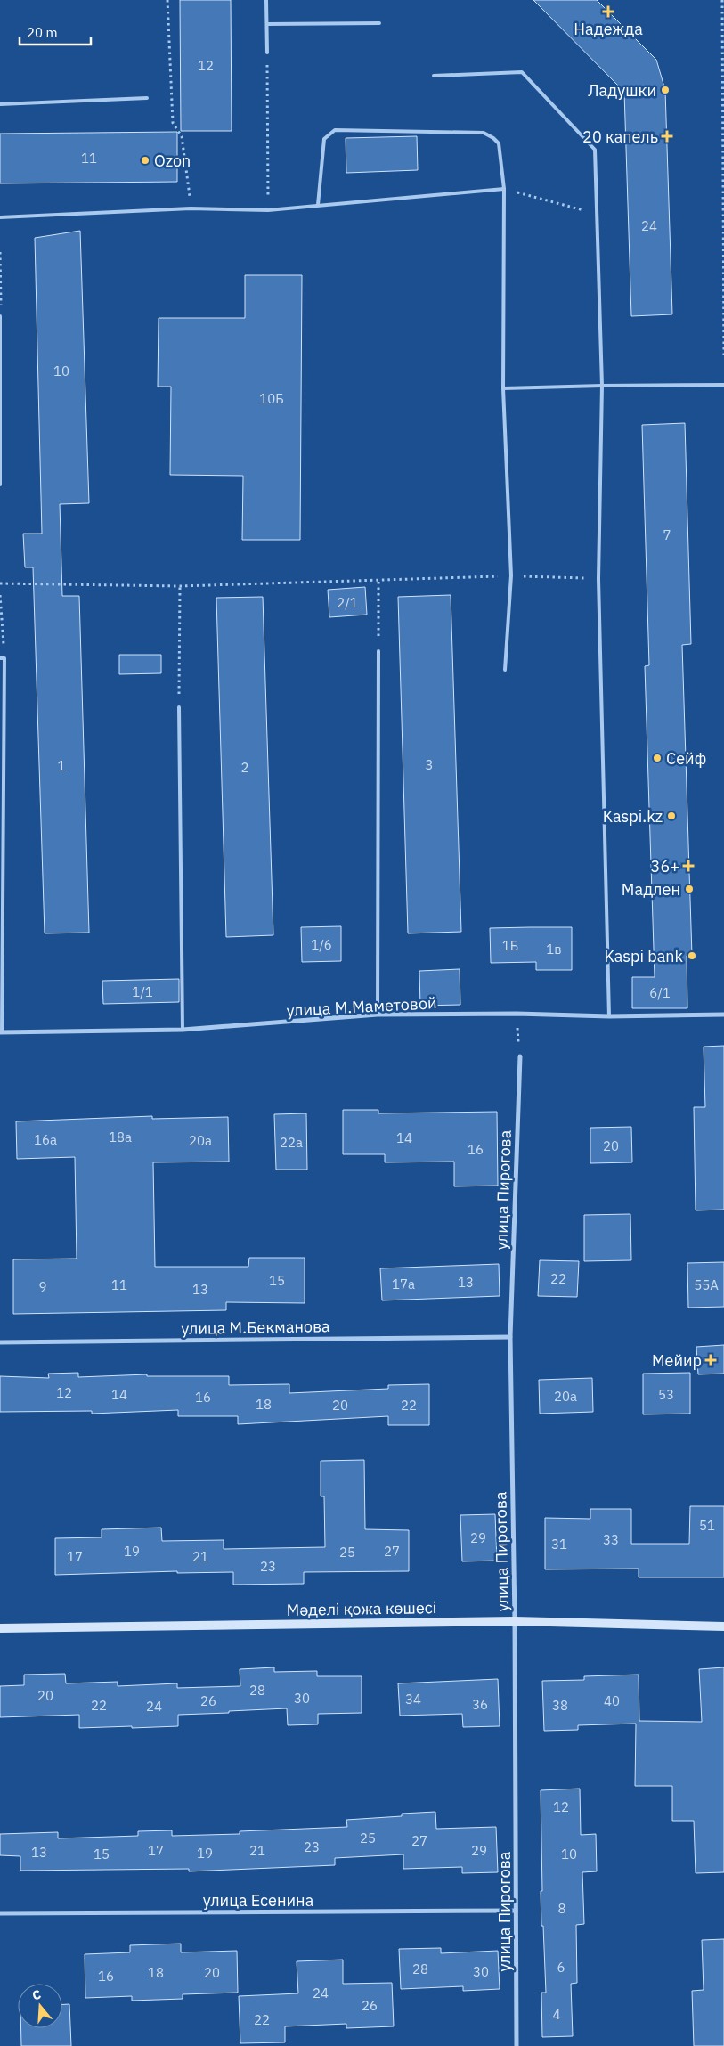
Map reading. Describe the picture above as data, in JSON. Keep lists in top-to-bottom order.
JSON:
{
  "streets": {
    "main road": ["Мәделі қожа көшесі"],
    "street": [
      "улица М.Маметовой",
      "улица Пирогова",
      "улица М.Бекманова",
      "улица Есенина"
    ]
  },
  "crossings": [
    ["улица Пирогова", "улица М.Бекманова"],
    ["улица Пирогова", "Мәделі қожа көшесі"],
    ["улица Пирогова", "улица Есенина"]
  ],
  "places": {
    "health": [
      "Надежда",
      "20 капель",
      "36+",
      "Мейир"
    ],
    "other": [
      "Ладушки",
      "Ozon",
      "Сейф",
      "Kaspi.kz",
      "Мадлен",
      "Kaspi bank"
    ]
  },
  "house_numbers": [
    "12",
    "11",
    "24",
    "10",
    "10Б",
    "7",
    "2/1",
    "3",
    "1",
    "2",
    "1/6",
    "1Б",
    "1в",
    "1/1",
    "6/1",
    "18а",
    "14",
    "16а",
    "20а",
    "22а",
    "20",
    "16",
    "22",
    "15",
    "13",
    "17а",
    "11",
    "55А",
    "9",
    "13",
    "12",
    "14",
    "53",
    "20а",
    "16",
    "18",
    "20",
    "22",
    "51",
    "29",
    "33",
    "31",
    "19",
    "27",
    "25",
    "17",
    "21",
    "23",
    "28",
    "20",
    "30",
    "34",
    "26",
    "40",
    "36",
    "22",
    "38",
    "24",
    "12",
    "25",
    "27",
    "23",
    "17",
    "21",
    "29",
    "13",
    "19",
    "15",
    "10",
    "8",
    "6",
    "28",
    "30",
    "18",
    "20",
    "16",
    "24",
    "26",
    "4",
    "22"
  ],
  "scale_bar": "20 m",
  "north": "top"
}
